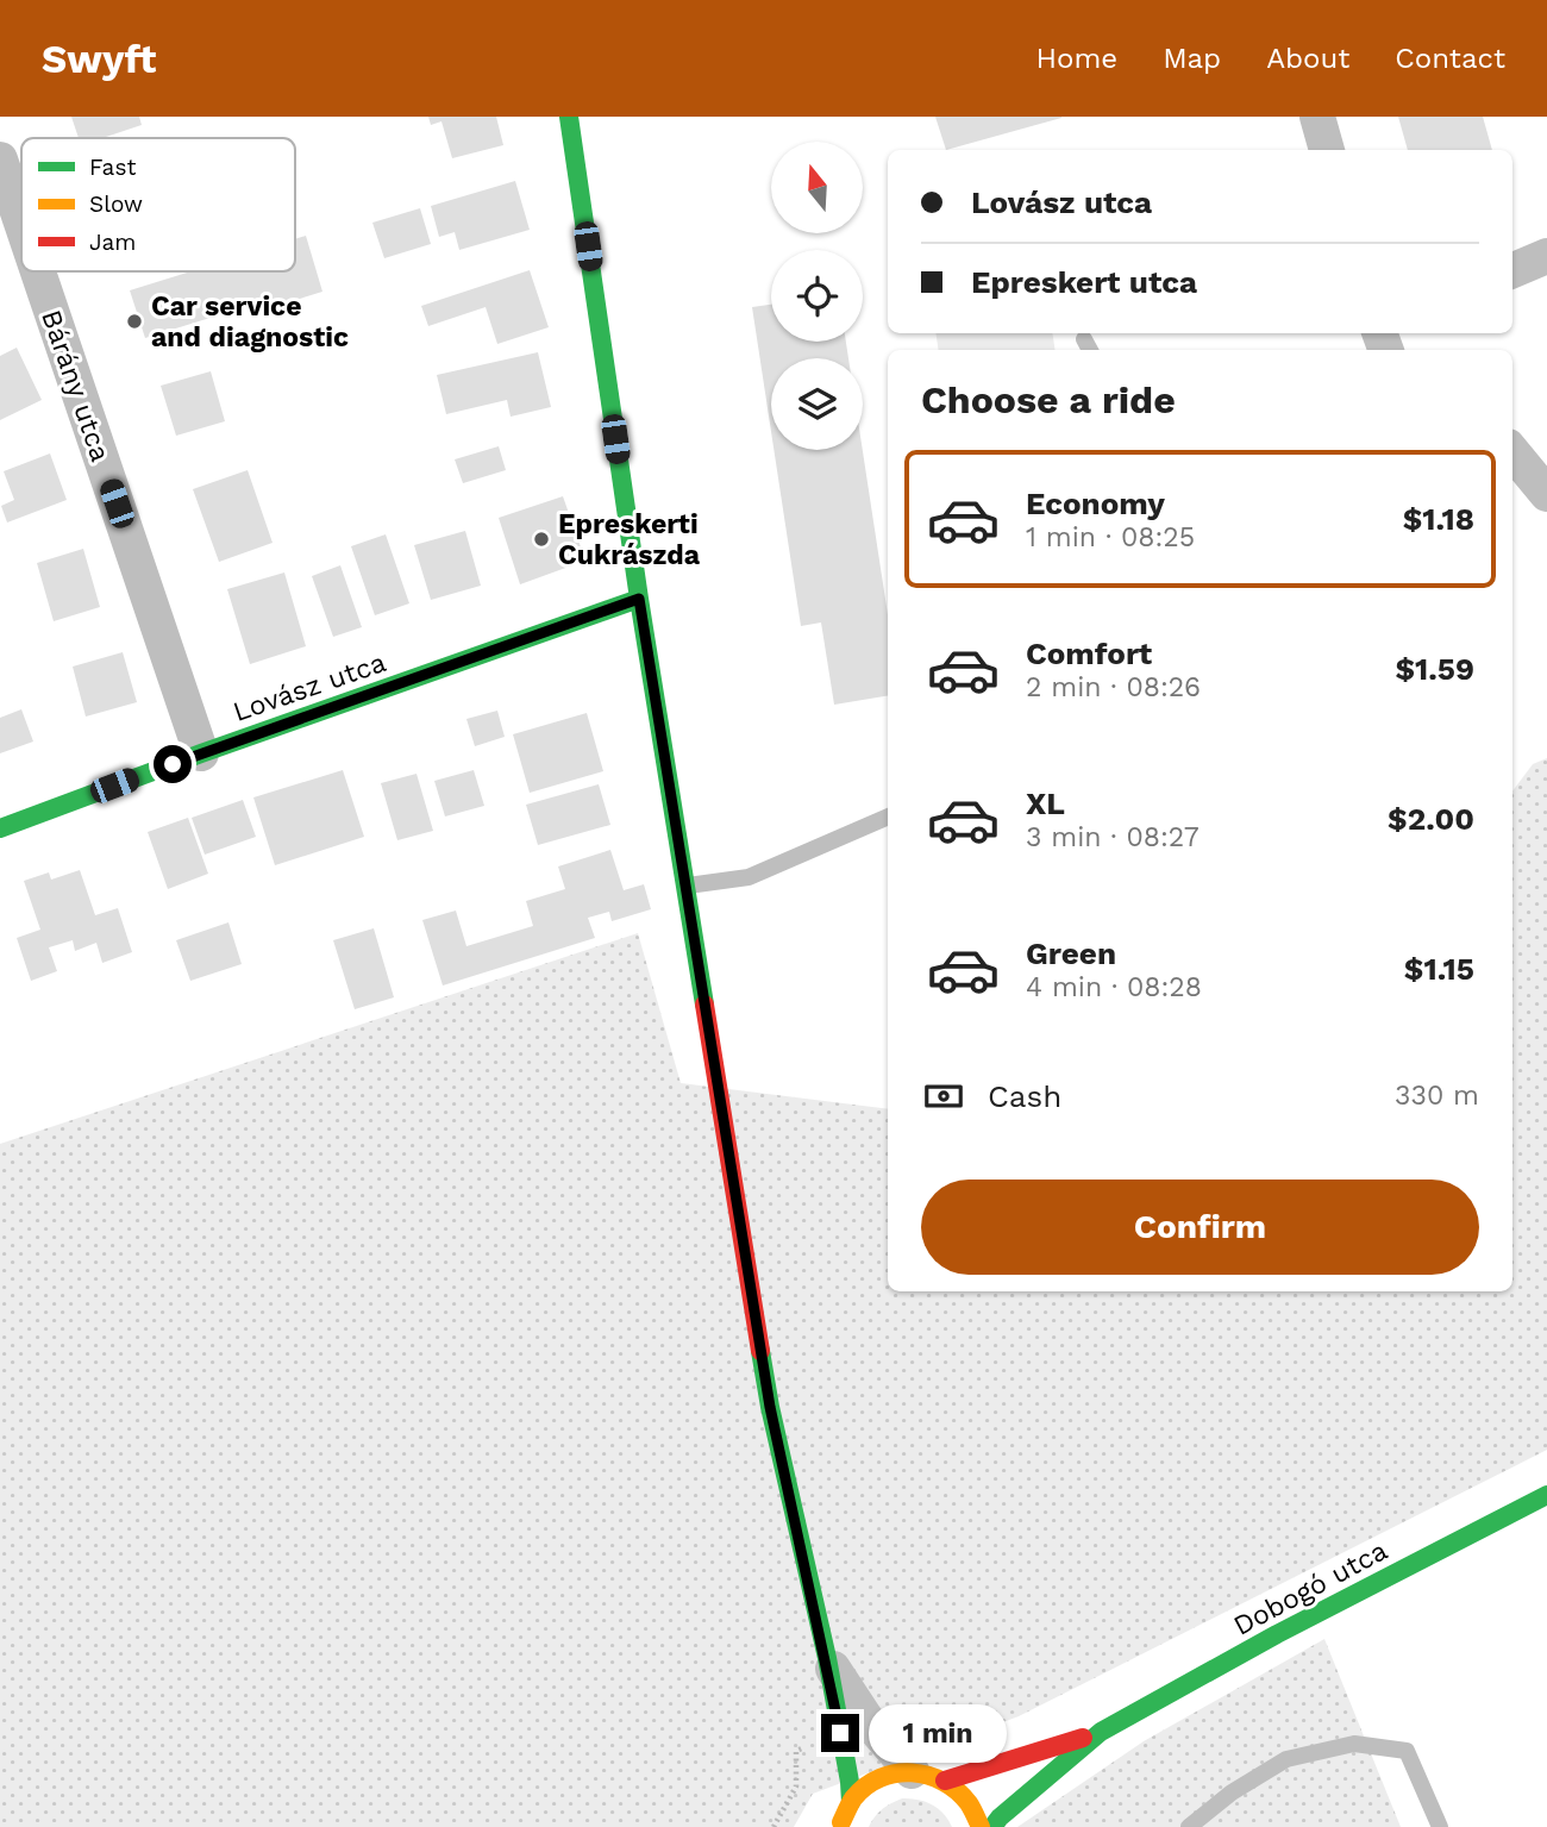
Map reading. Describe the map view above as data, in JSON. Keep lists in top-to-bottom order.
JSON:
{
  "streets": {
    "street": ["Bárány utca", "Lovász utca", "Dobogó utca"]
  },
  "crossings": [
    ["Bárány utca", "Lovász utca"]
  ],
  "places": ["Car service and diagnostic", "Epreskerti Cukrászda"],
  "legend": ["Fast", "Slow", "Jam"],
  "north": "top",
  "page": {
    "header": "Swyft",
    "nav": [
      "Home",
      "Map",
      "About",
      "Contact"
    ],
    "banner": ["Lovász utca", "Epreskert utca"],
    "heading": "Choose a ride",
    "list": [
      {
        "name": "Economy",
        "note": "1 min · 08:25",
        "value": "$1.18"
      },
      {
        "name": "Comfort",
        "note": "2 min · 08:26",
        "value": "$1.59"
      },
      {
        "name": "XL",
        "note": "3 min · 08:27",
        "value": "$2.00"
      },
      {
        "name": "Green",
        "note": "4 min · 08:28",
        "value": "$1.15"
      }
    ],
    "pay": ["Cash", "330 m"],
    "buttons": "Confirm",
    "bubble": "1 min"
  }
}
